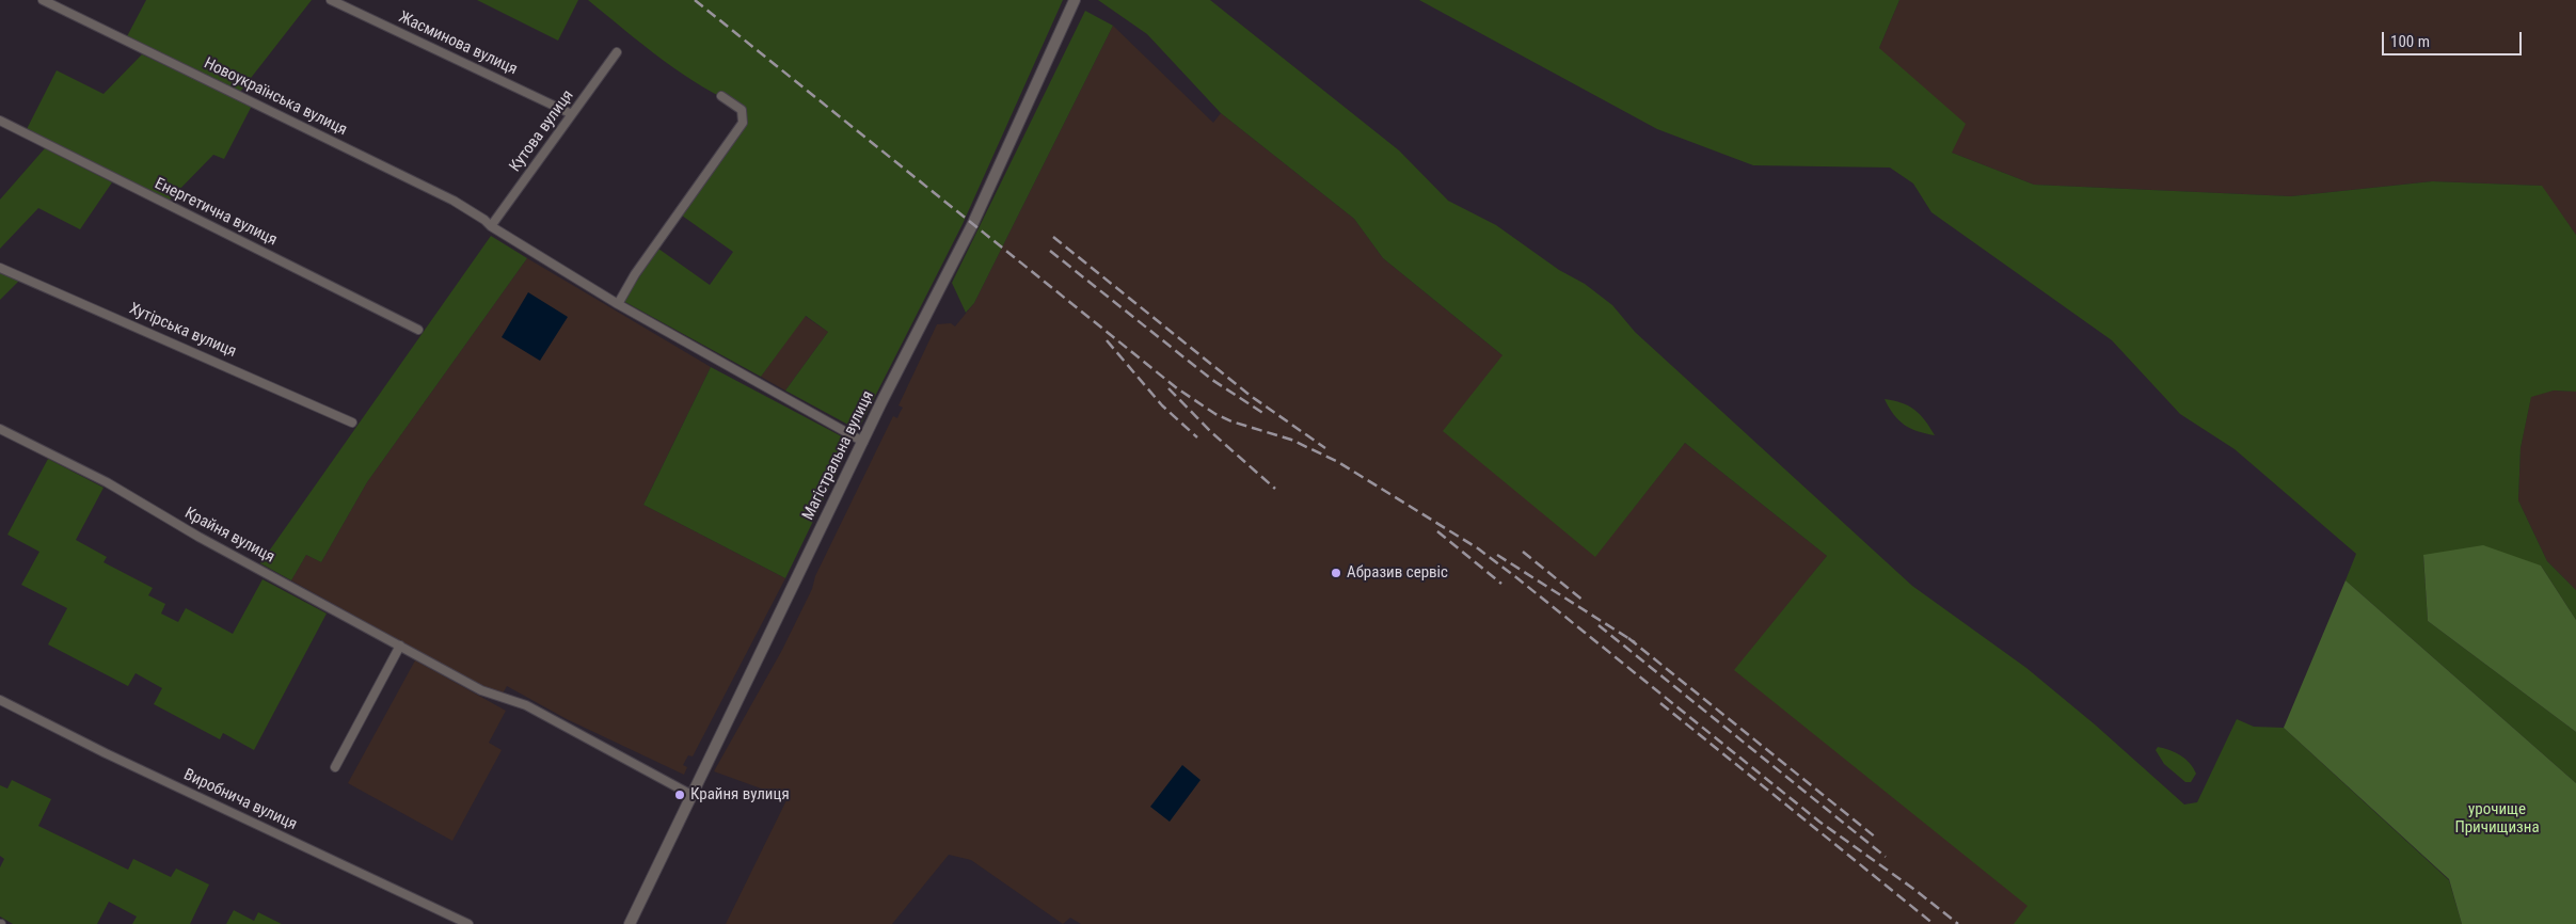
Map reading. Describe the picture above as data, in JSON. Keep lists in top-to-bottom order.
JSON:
{
  "streets": {
    "street": [
      "Жасминова вулиця",
      "Новоукраїнська вулиця",
      "Кутова вулиця",
      "Енергетична вулиця",
      "Хутірська вулиця",
      "Магістральна вулиця",
      "Крайня вулиця",
      "Виробнича вулиця"
    ]
  },
  "crossings": [
    ["Жасминова вулиця", "Кутова вулиця"],
    ["Новоукраїнська вулиця", "Кутова вулиця"],
    ["Новоукраїнська вулиця", "Магістральна вулиця"],
    ["Магістральна вулиця", "Крайня вулиця"]
  ],
  "parks": ["урочище Причищизна"],
  "places": ["Абразив сервіс", "Крайня вулиця"],
  "scale_bar": "100 m"
}
